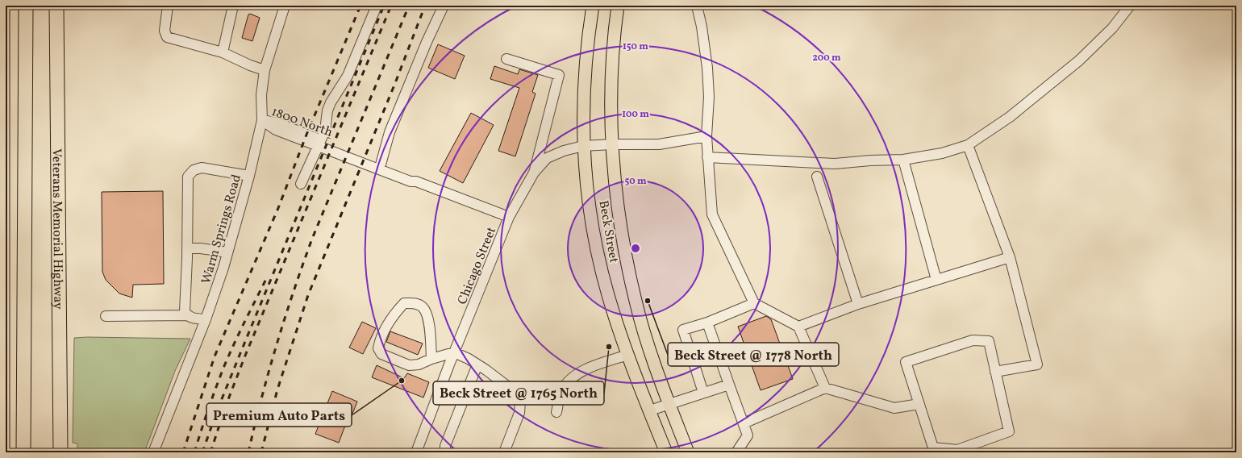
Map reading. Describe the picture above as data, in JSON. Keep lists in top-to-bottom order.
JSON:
{
  "streets": {
    "highway": ["Veterans Memorial Highway"],
    "main road": ["Beck Street"],
    "street": ["1800 North", "Warm Springs Road", "Chicago Street"]
  },
  "crossings": [
    ["1800 North", "Warm Springs Road"],
    ["1800 North", "Chicago Street"],
    ["Beck Street", "Chicago Street"]
  ],
  "places": ["Beck Street @ 1778 North", "Beck Street @ 1765 North", "Premium Auto Parts"],
  "rings": [
    "150 m",
    "200 m",
    "100 m",
    "50 m"
  ]
}
